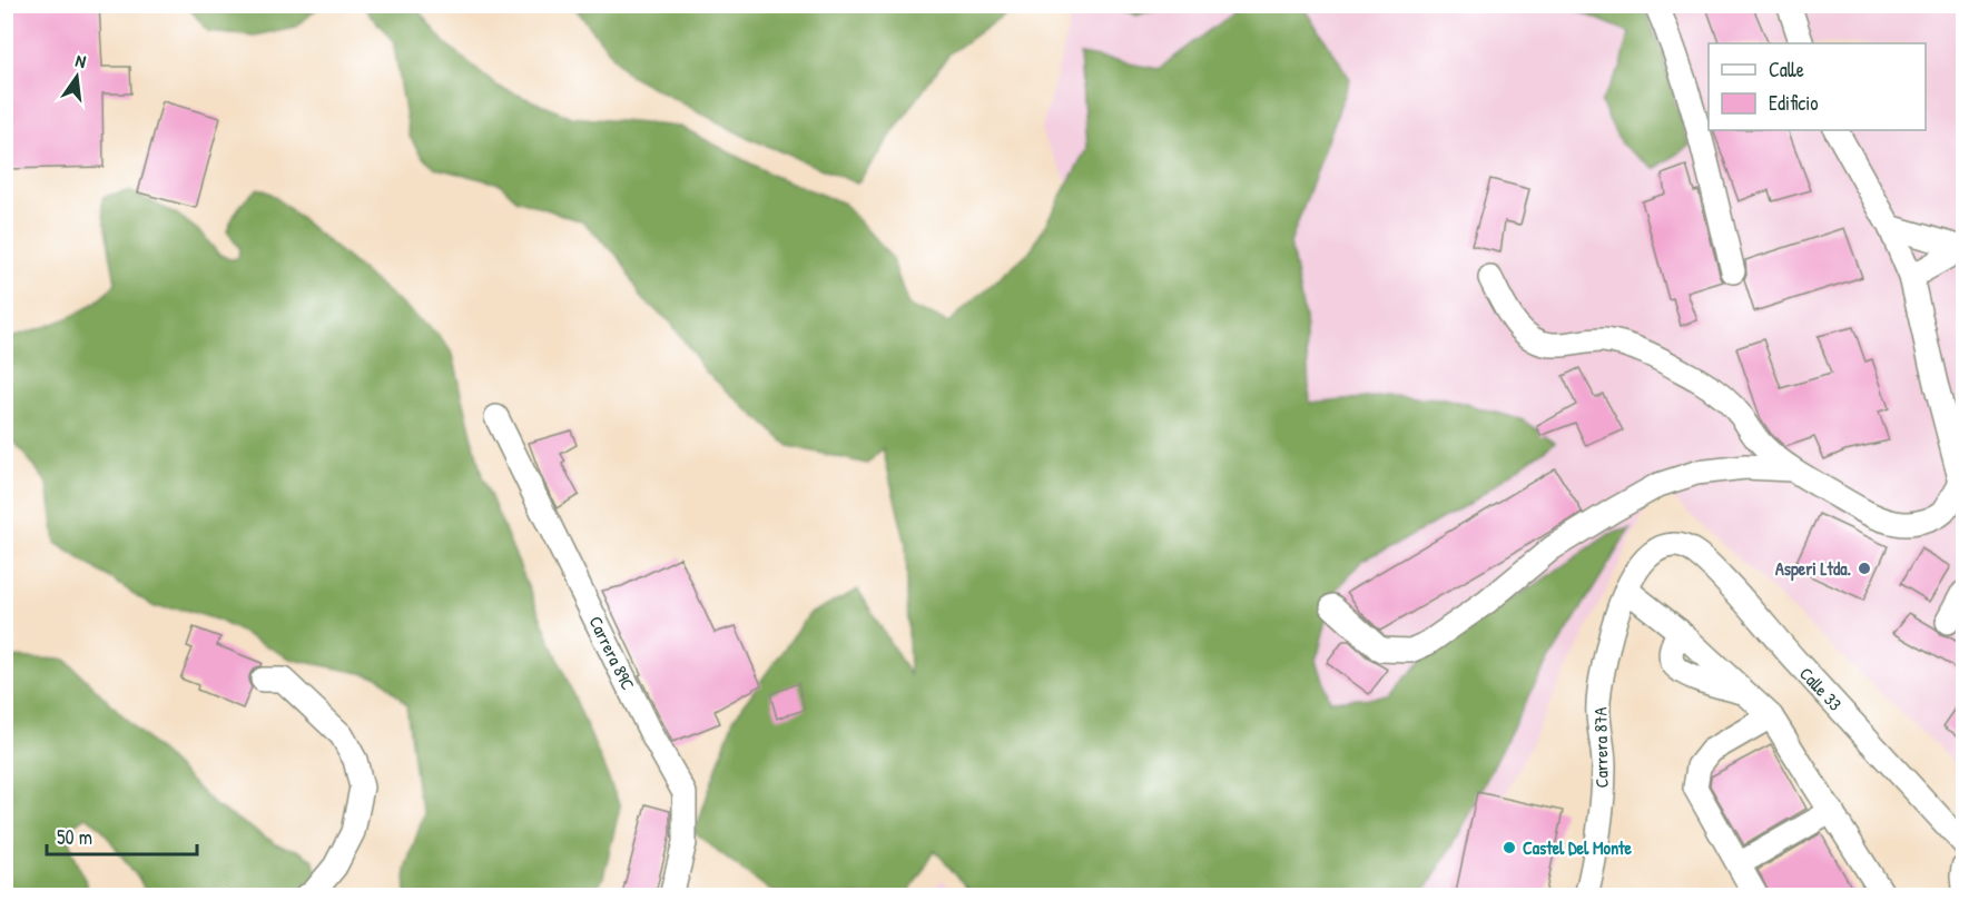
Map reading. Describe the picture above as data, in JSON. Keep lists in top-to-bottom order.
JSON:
{
  "streets": {
    "street": ["Carrera 89C", "Calle 33", "Carrera 87A"]
  },
  "crossings": [
    ["Calle 33", "Carrera 87A"]
  ],
  "places": ["Asperi Ltda.", "Castel Del Monte"],
  "legend": ["Calle", "Edificio"],
  "scale_bar": "50 m",
  "north": "top"
}
